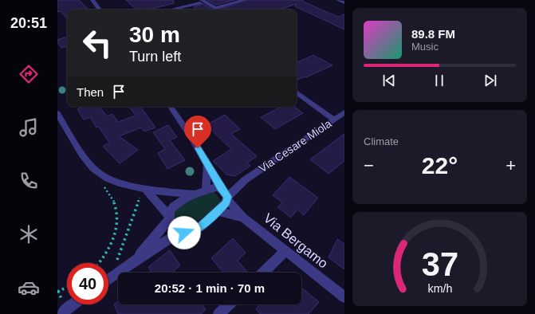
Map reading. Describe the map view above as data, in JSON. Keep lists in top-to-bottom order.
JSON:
{
  "streets": {
    "street": ["Via Cesare Miola", "Via Bergamo"]
  },
  "crossings": [
    ["Via Cesare Miola", "Via Bergamo"]
  ],
  "page": {
    "tabs": "20:51",
    "turn": ["30 m", "Turn left"],
    "song": ["89.8 FM", "Music"],
    "then": "Then",
    "tile": "Climate",
    "heat": ["−", "22°", "+"],
    "limit": "40",
    "trip": "20:52 · 1 min · 70 m",
    "gauge": ["37", "km/h"]
  }
}
